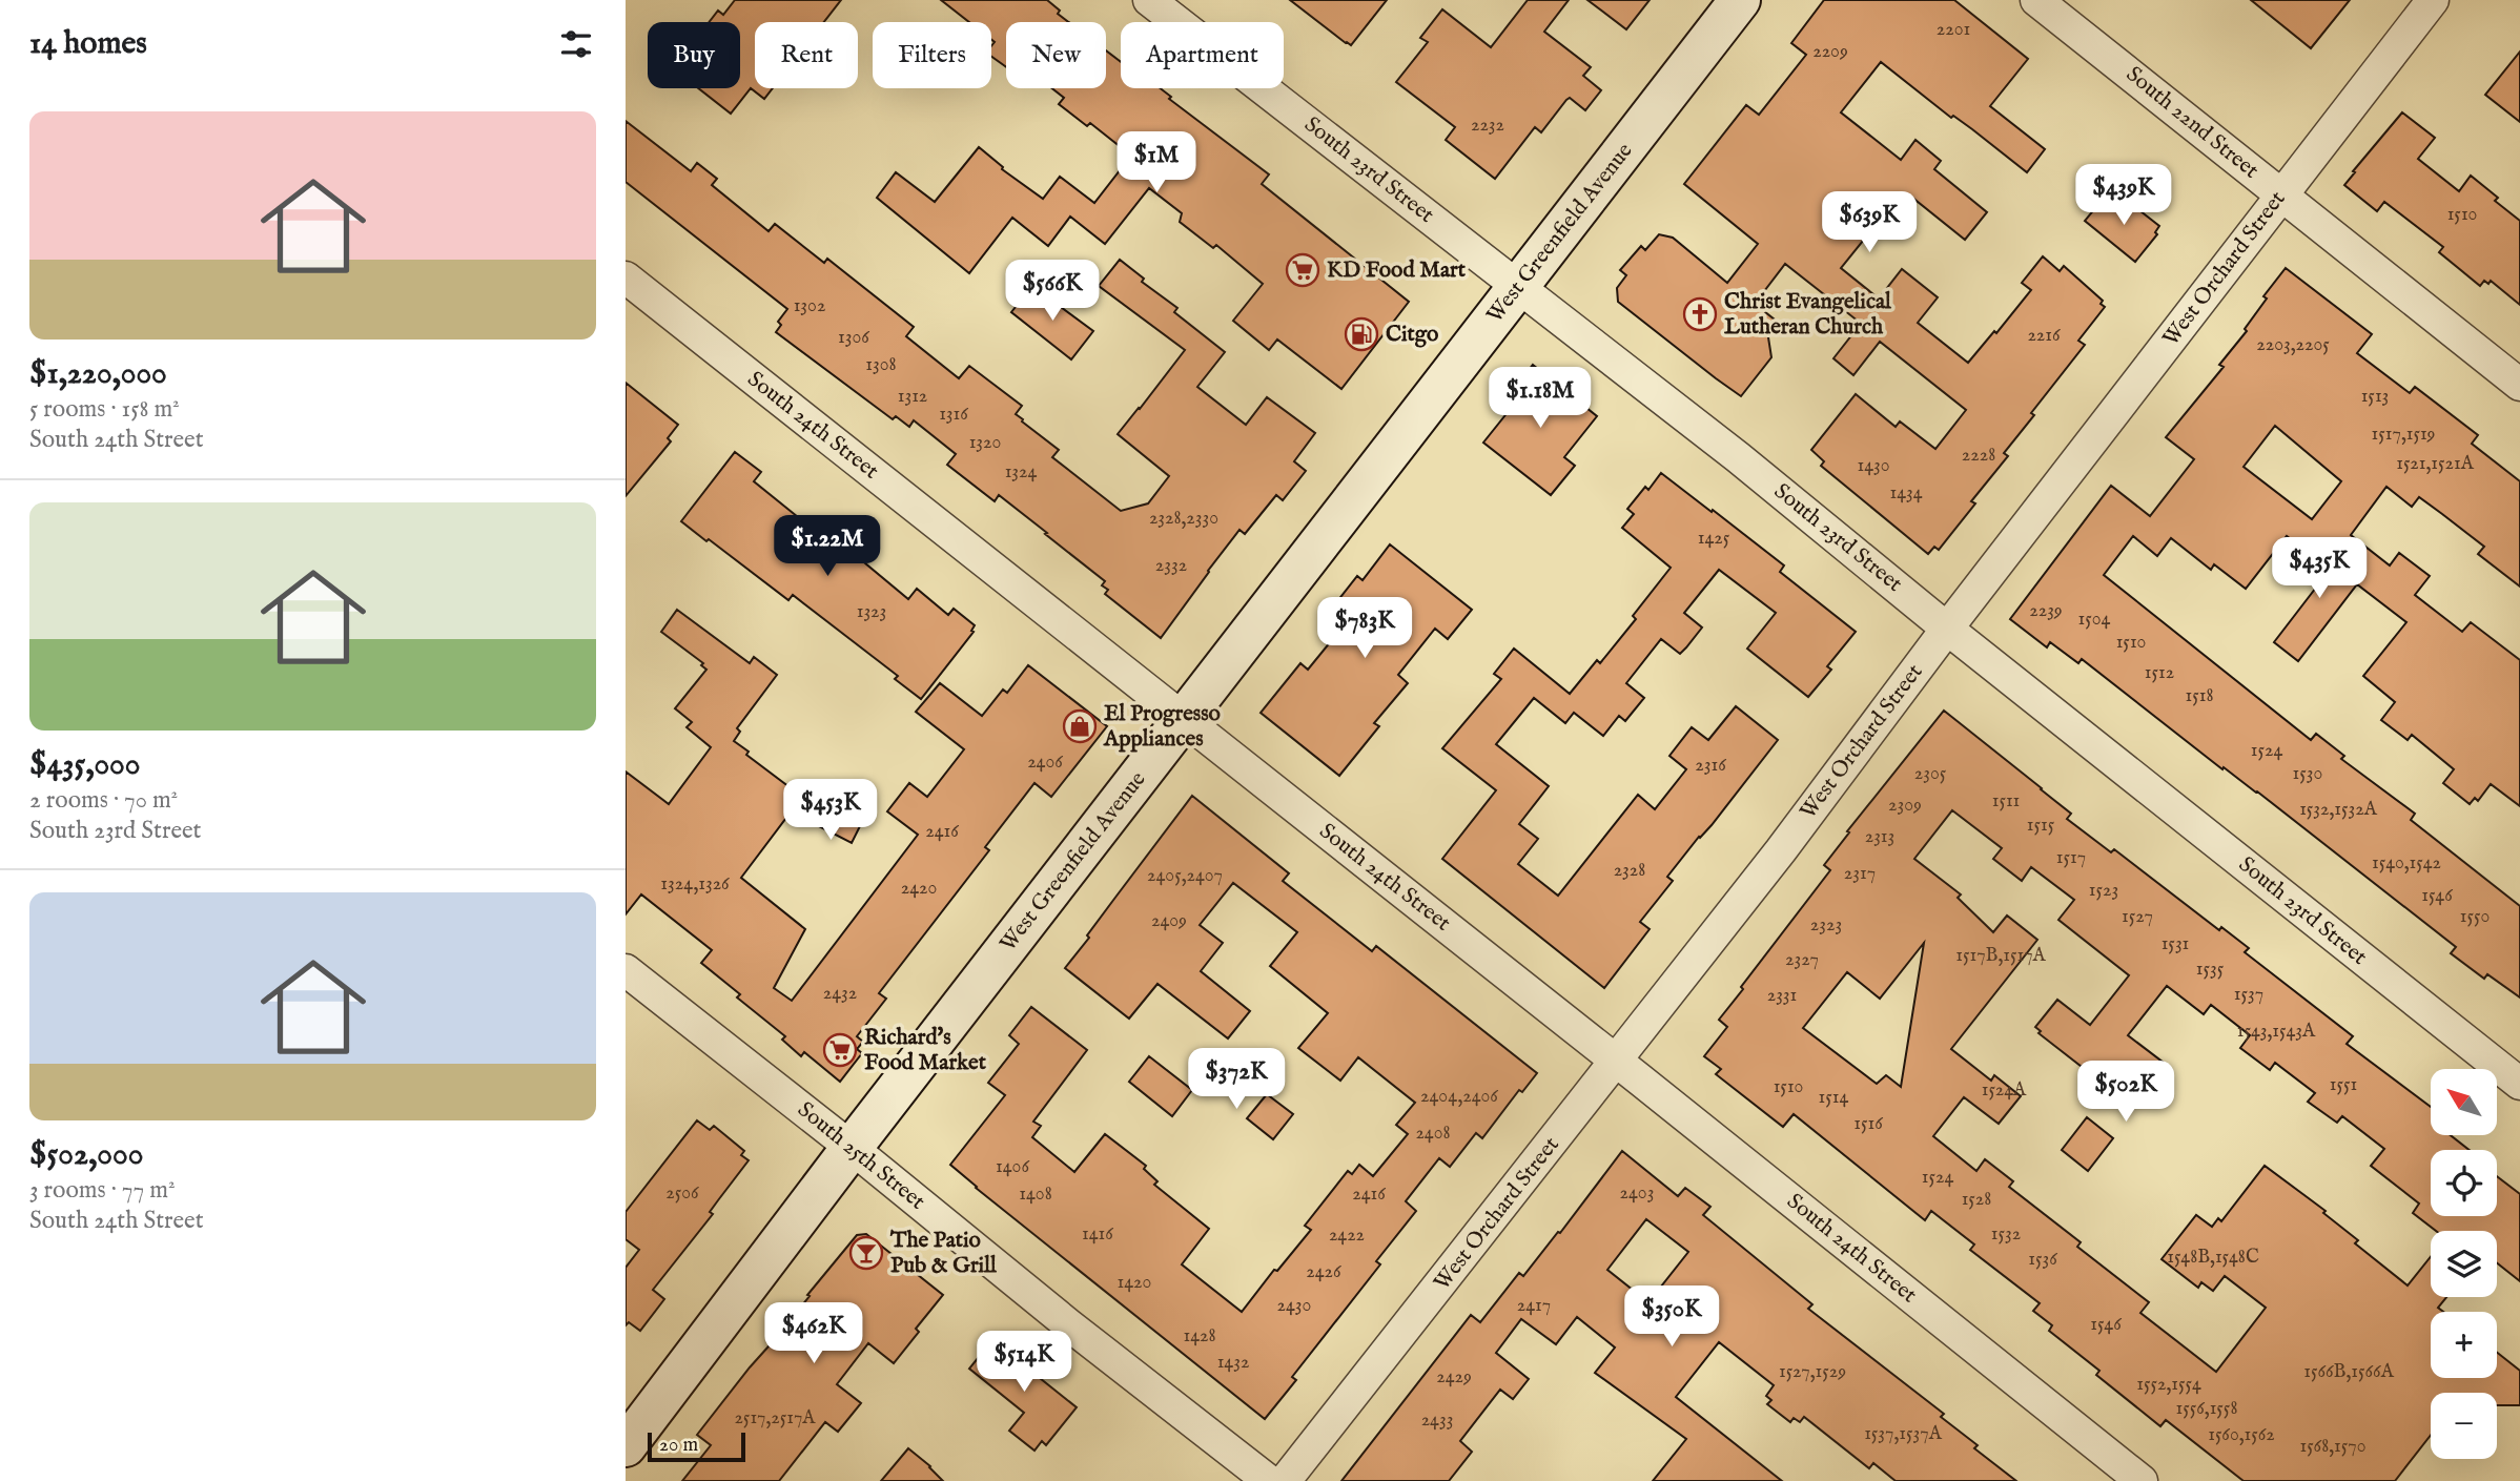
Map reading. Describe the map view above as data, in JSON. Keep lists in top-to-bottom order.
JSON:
{
  "streets": {
    "main road": ["West Greenfield Avenue"],
    "street": [
      "South 22nd Street",
      "South 23rd Street",
      "West Orchard Street",
      "South 24th Street",
      "South 25th Street"
    ]
  },
  "crossings": [
    ["South 22nd Street", "West Orchard Street"],
    ["South 23rd Street", "West Greenfield Avenue"],
    ["South 23rd Street", "West Orchard Street"],
    ["West Greenfield Avenue", "South 24th Street"],
    ["West Greenfield Avenue", "South 25th Street"],
    ["West Orchard Street", "South 24th Street"]
  ],
  "places": {
    "supermarket": ["KD Food Mart", "Richard's Food Market"],
    "church": ["Christ Evangelical Lutheran Church"],
    "fuel station": ["Citgo"],
    "shop": ["El Progresso Appliances"],
    "bar": ["The Patio Pub & Grill"]
  },
  "house_numbers": [
    "2201",
    "2209",
    "2232",
    "1510",
    "1302",
    "2216",
    "1306",
    "2203,2205",
    "1308",
    "1312",
    "1513",
    "1316",
    "1517,1519",
    "1320",
    "2228",
    "1521,1521A",
    "1430",
    "1324",
    "1434",
    "2328,2330",
    "1425",
    "2332",
    "2239",
    "1323",
    "1504",
    "1510",
    "1512",
    "1518",
    "1524",
    "2406",
    "2316",
    "2305",
    "1530",
    "1511",
    "2309",
    "1532,1532A",
    "1515",
    "2416",
    "2313",
    "1517",
    "1540,1542",
    "2328",
    "2317",
    "2405,2407",
    "1324,1326",
    "2420",
    "1523",
    "1546",
    "1527",
    "1550",
    "2409",
    "2323",
    "1531",
    "1517B,1517A",
    "2327",
    "1535",
    "2432",
    "1537",
    "2331",
    "1543,1543A",
    "1551",
    "1510",
    "1524A",
    "2404,2406",
    "1514",
    "1516",
    "2408",
    "1406",
    "1524",
    "2506",
    "2403",
    "1408",
    "2416",
    "1528",
    "1416",
    "1532",
    "2422",
    "1548B,1548C",
    "1536",
    "2426",
    "1420",
    "2430",
    "2417",
    "1546",
    "1428",
    "1432",
    "1527,1529",
    "1566B,1566A",
    "2429",
    "1552,1554",
    "1556,1558",
    "2517,2517A",
    "2433",
    "1537,1537A",
    "1560,1562",
    "1568,1570"
  ],
  "scale_bar": "20 m",
  "north": "top left",
  "page": {
    "heading": "14 homes",
    "chip": [
      "Buy",
      "Rent",
      "Filters",
      "New",
      "Apartment"
    ],
    "list": [
      {
        "name": "$1,220,000",
        "note": "5 rooms · 158 m² · South 24th Street"
      },
      {
        "name": "$435,000",
        "note": "2 rooms · 70 m² · South 23rd Street"
      },
      {
        "name": "$502,000",
        "note": "3 rooms · 77 m² · South 24th Street"
      }
    ],
    "price": [
      "$1M",
      "$439K",
      "$639K",
      "$566K",
      "$1.18M",
      "$1.22M",
      "$435K",
      "$783K",
      "$453K",
      "$372K",
      "$502K",
      "$350K",
      "$462K",
      "$514K"
    ],
    "map_buttons": ["+", "−"],
    "scale": "20 m"
  }
}
